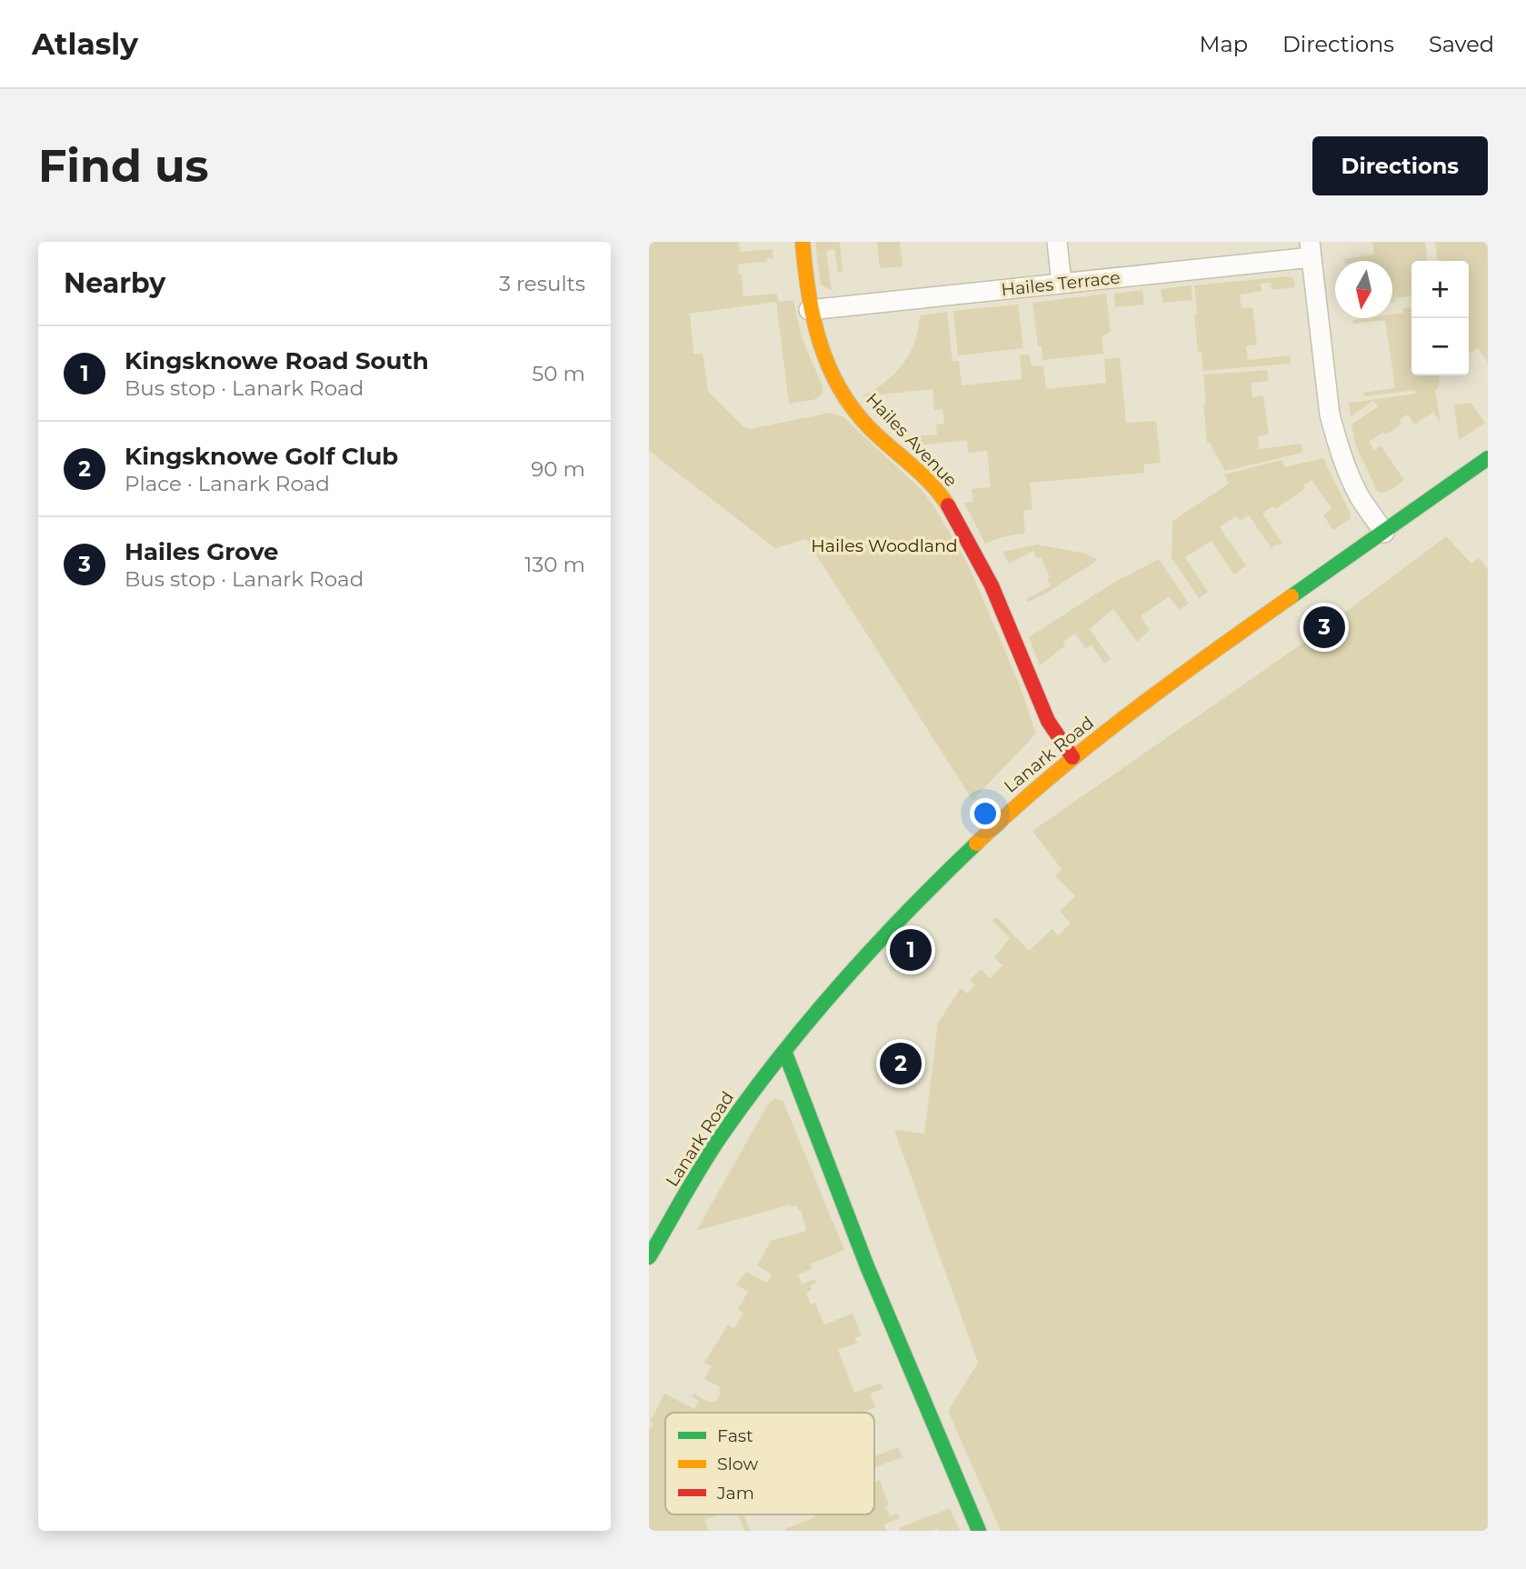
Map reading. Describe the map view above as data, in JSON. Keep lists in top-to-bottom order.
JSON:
{
  "streets": {
    "main road": ["Hailes Avenue", "Lanark Road"],
    "street": ["Hailes Terrace"]
  },
  "crossings": [
    ["Hailes Terrace", "Hailes Avenue"],
    ["Hailes Avenue", "Lanark Road"]
  ],
  "parks": ["Hailes Woodland"],
  "legend": ["Fast", "Slow", "Jam"],
  "north": "bottom",
  "page": {
    "header": "Atlasly",
    "nav": ["Map", "Directions", "Saved"],
    "buttons": "Directions",
    "title": "Find us",
    "heading": ["Nearby", "3 results"],
    "map_buttons": ["+", "−"],
    "list": [
      {
        "mark": "1",
        "name": "Kingsknowe Road South",
        "note": "Bus stop · Lanark Road",
        "value": "50 m"
      },
      {
        "mark": "2",
        "name": "Kingsknowe Golf Club",
        "note": "Place · Lanark Road",
        "value": "90 m"
      },
      {
        "mark": "3",
        "name": "Hailes Grove",
        "note": "Bus stop · Lanark Road",
        "value": "130 m"
      }
    ],
    "pins": ["3", "1", "2"]
  }
}
